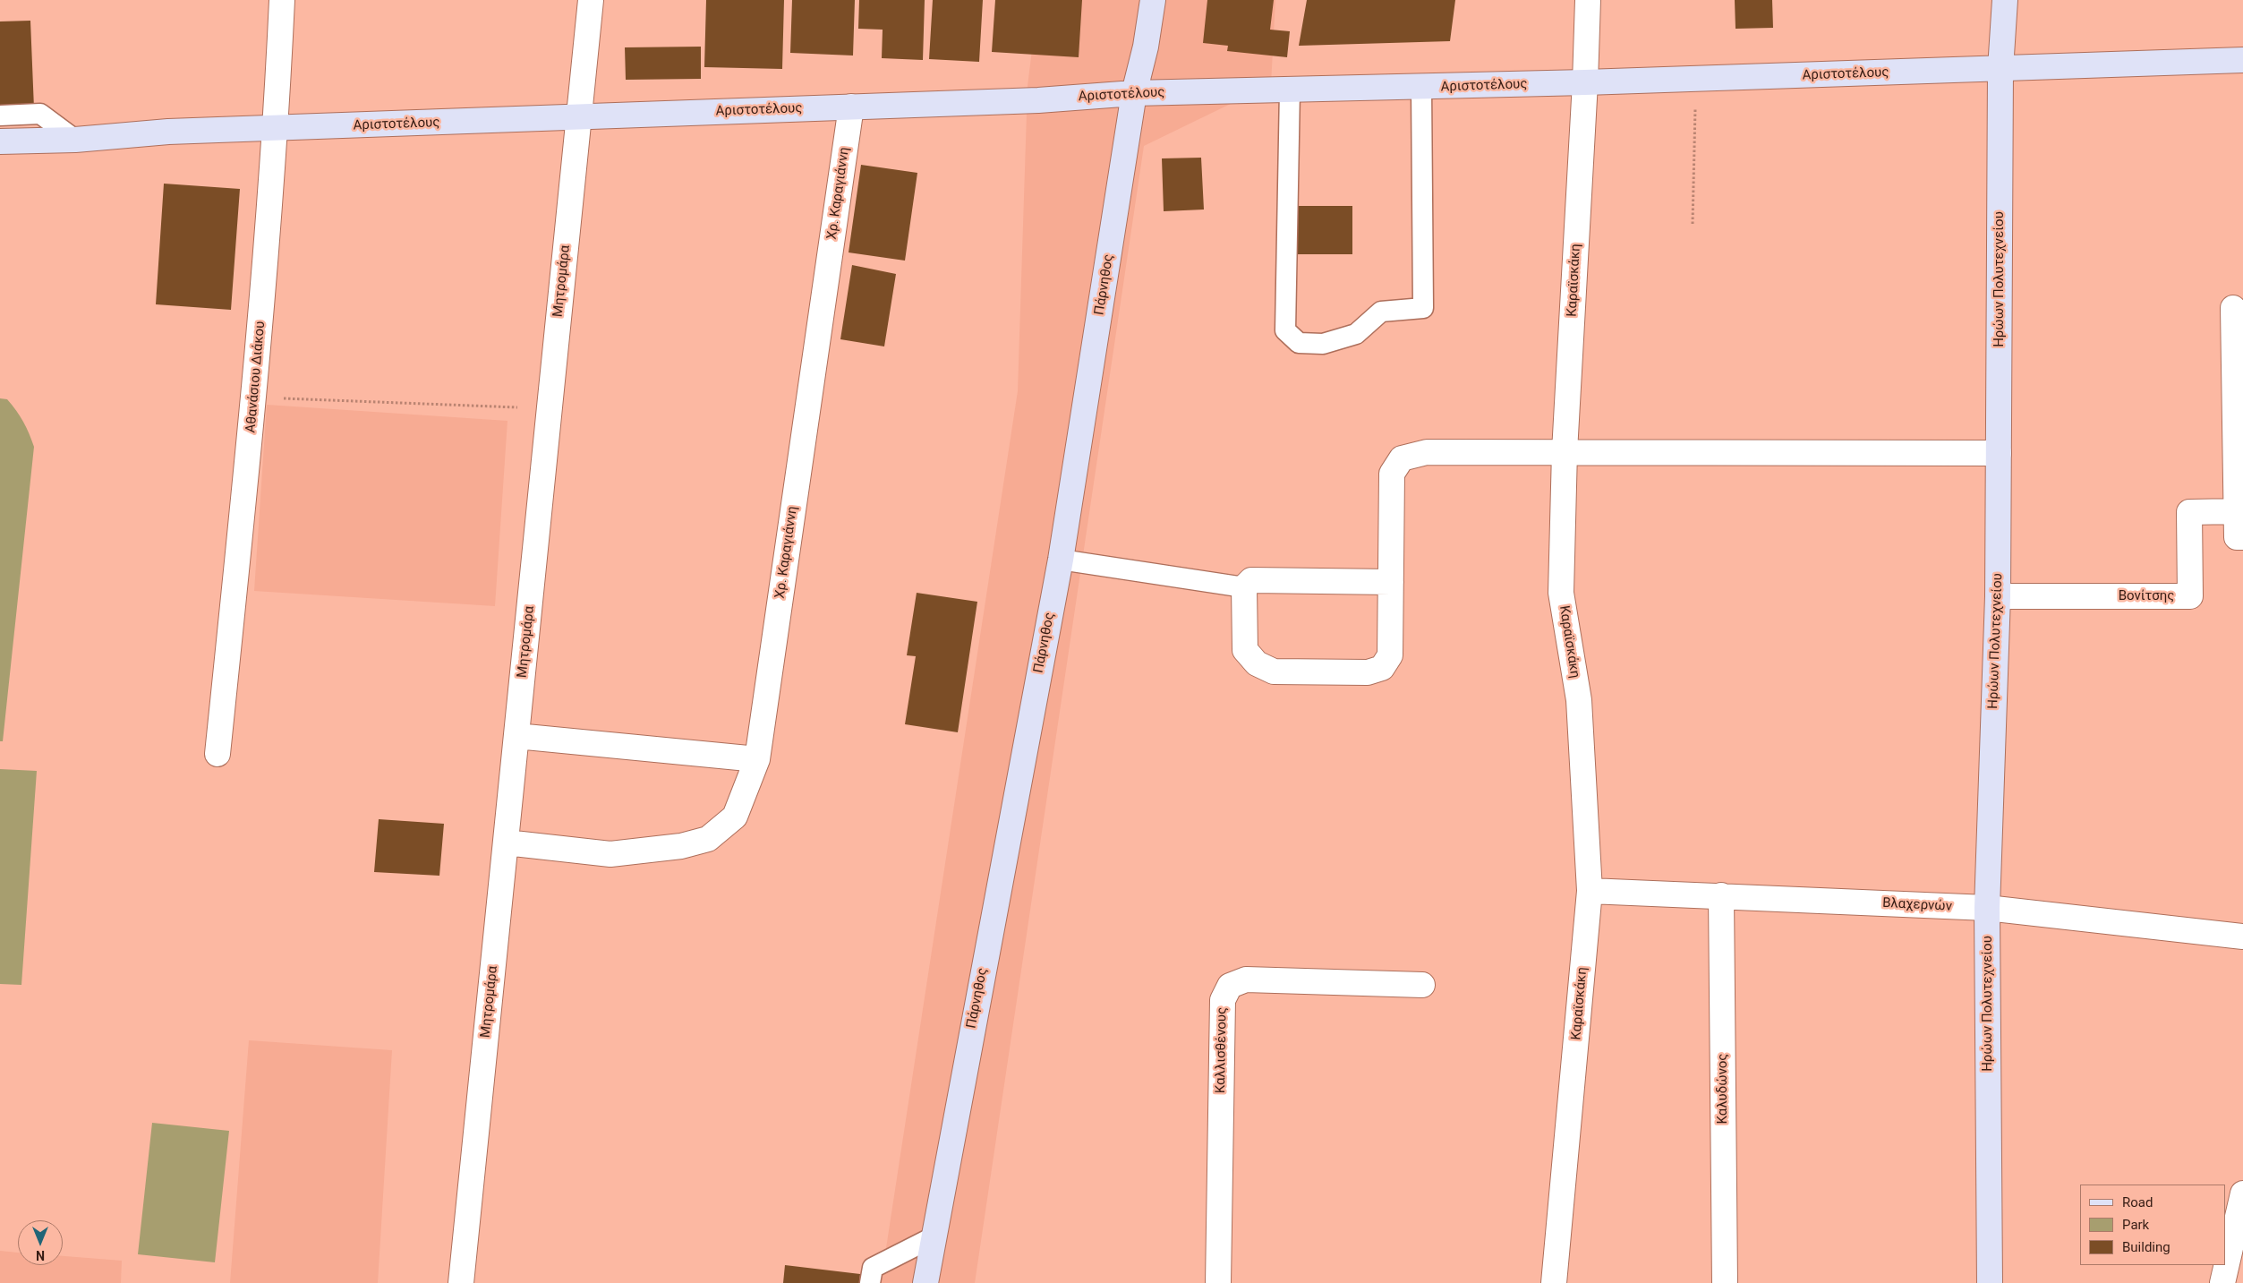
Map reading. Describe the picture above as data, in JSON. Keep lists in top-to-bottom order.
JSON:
{
  "streets": {
    "main road": ["Αριστοτέλους", "Ηρώων Πολυτεχνείου", "Πάρνηθος"],
    "street": [
      "Χρ. Καραγιάννη",
      "Καραϊσκάκη",
      "Μητρομάρα",
      "Αθανάσιου Διάκου",
      "Βονίτσης",
      "Βλαχερνών",
      "Καλλισθένους",
      "Καλυδώνος"
    ]
  },
  "crossings": [
    ["Αριστοτέλους", "Χρ. Καραγιάννη"],
    ["Αριστοτέλους", "Ηρώων Πολυτεχνείου"],
    ["Αριστοτέλους", "Καραϊσκάκη"],
    ["Αριστοτέλους", "Μητρομάρα"],
    ["Αριστοτέλους", "Πάρνηθος"],
    ["Αριστοτέλους", "Αθανάσιου Διάκου"],
    ["Χρ. Καραγιάννη", "Μητρομάρα"],
    ["Ηρώων Πολυτεχνείου", "Βονίτσης"],
    ["Ηρώων Πολυτεχνείου", "Βλαχερνών"],
    ["Καραϊσκάκη", "Βλαχερνών"],
    ["Βλαχερνών", "Καλυδώνος"]
  ],
  "legend": ["Road", "Park", "Building"],
  "north": "bottom"
}
